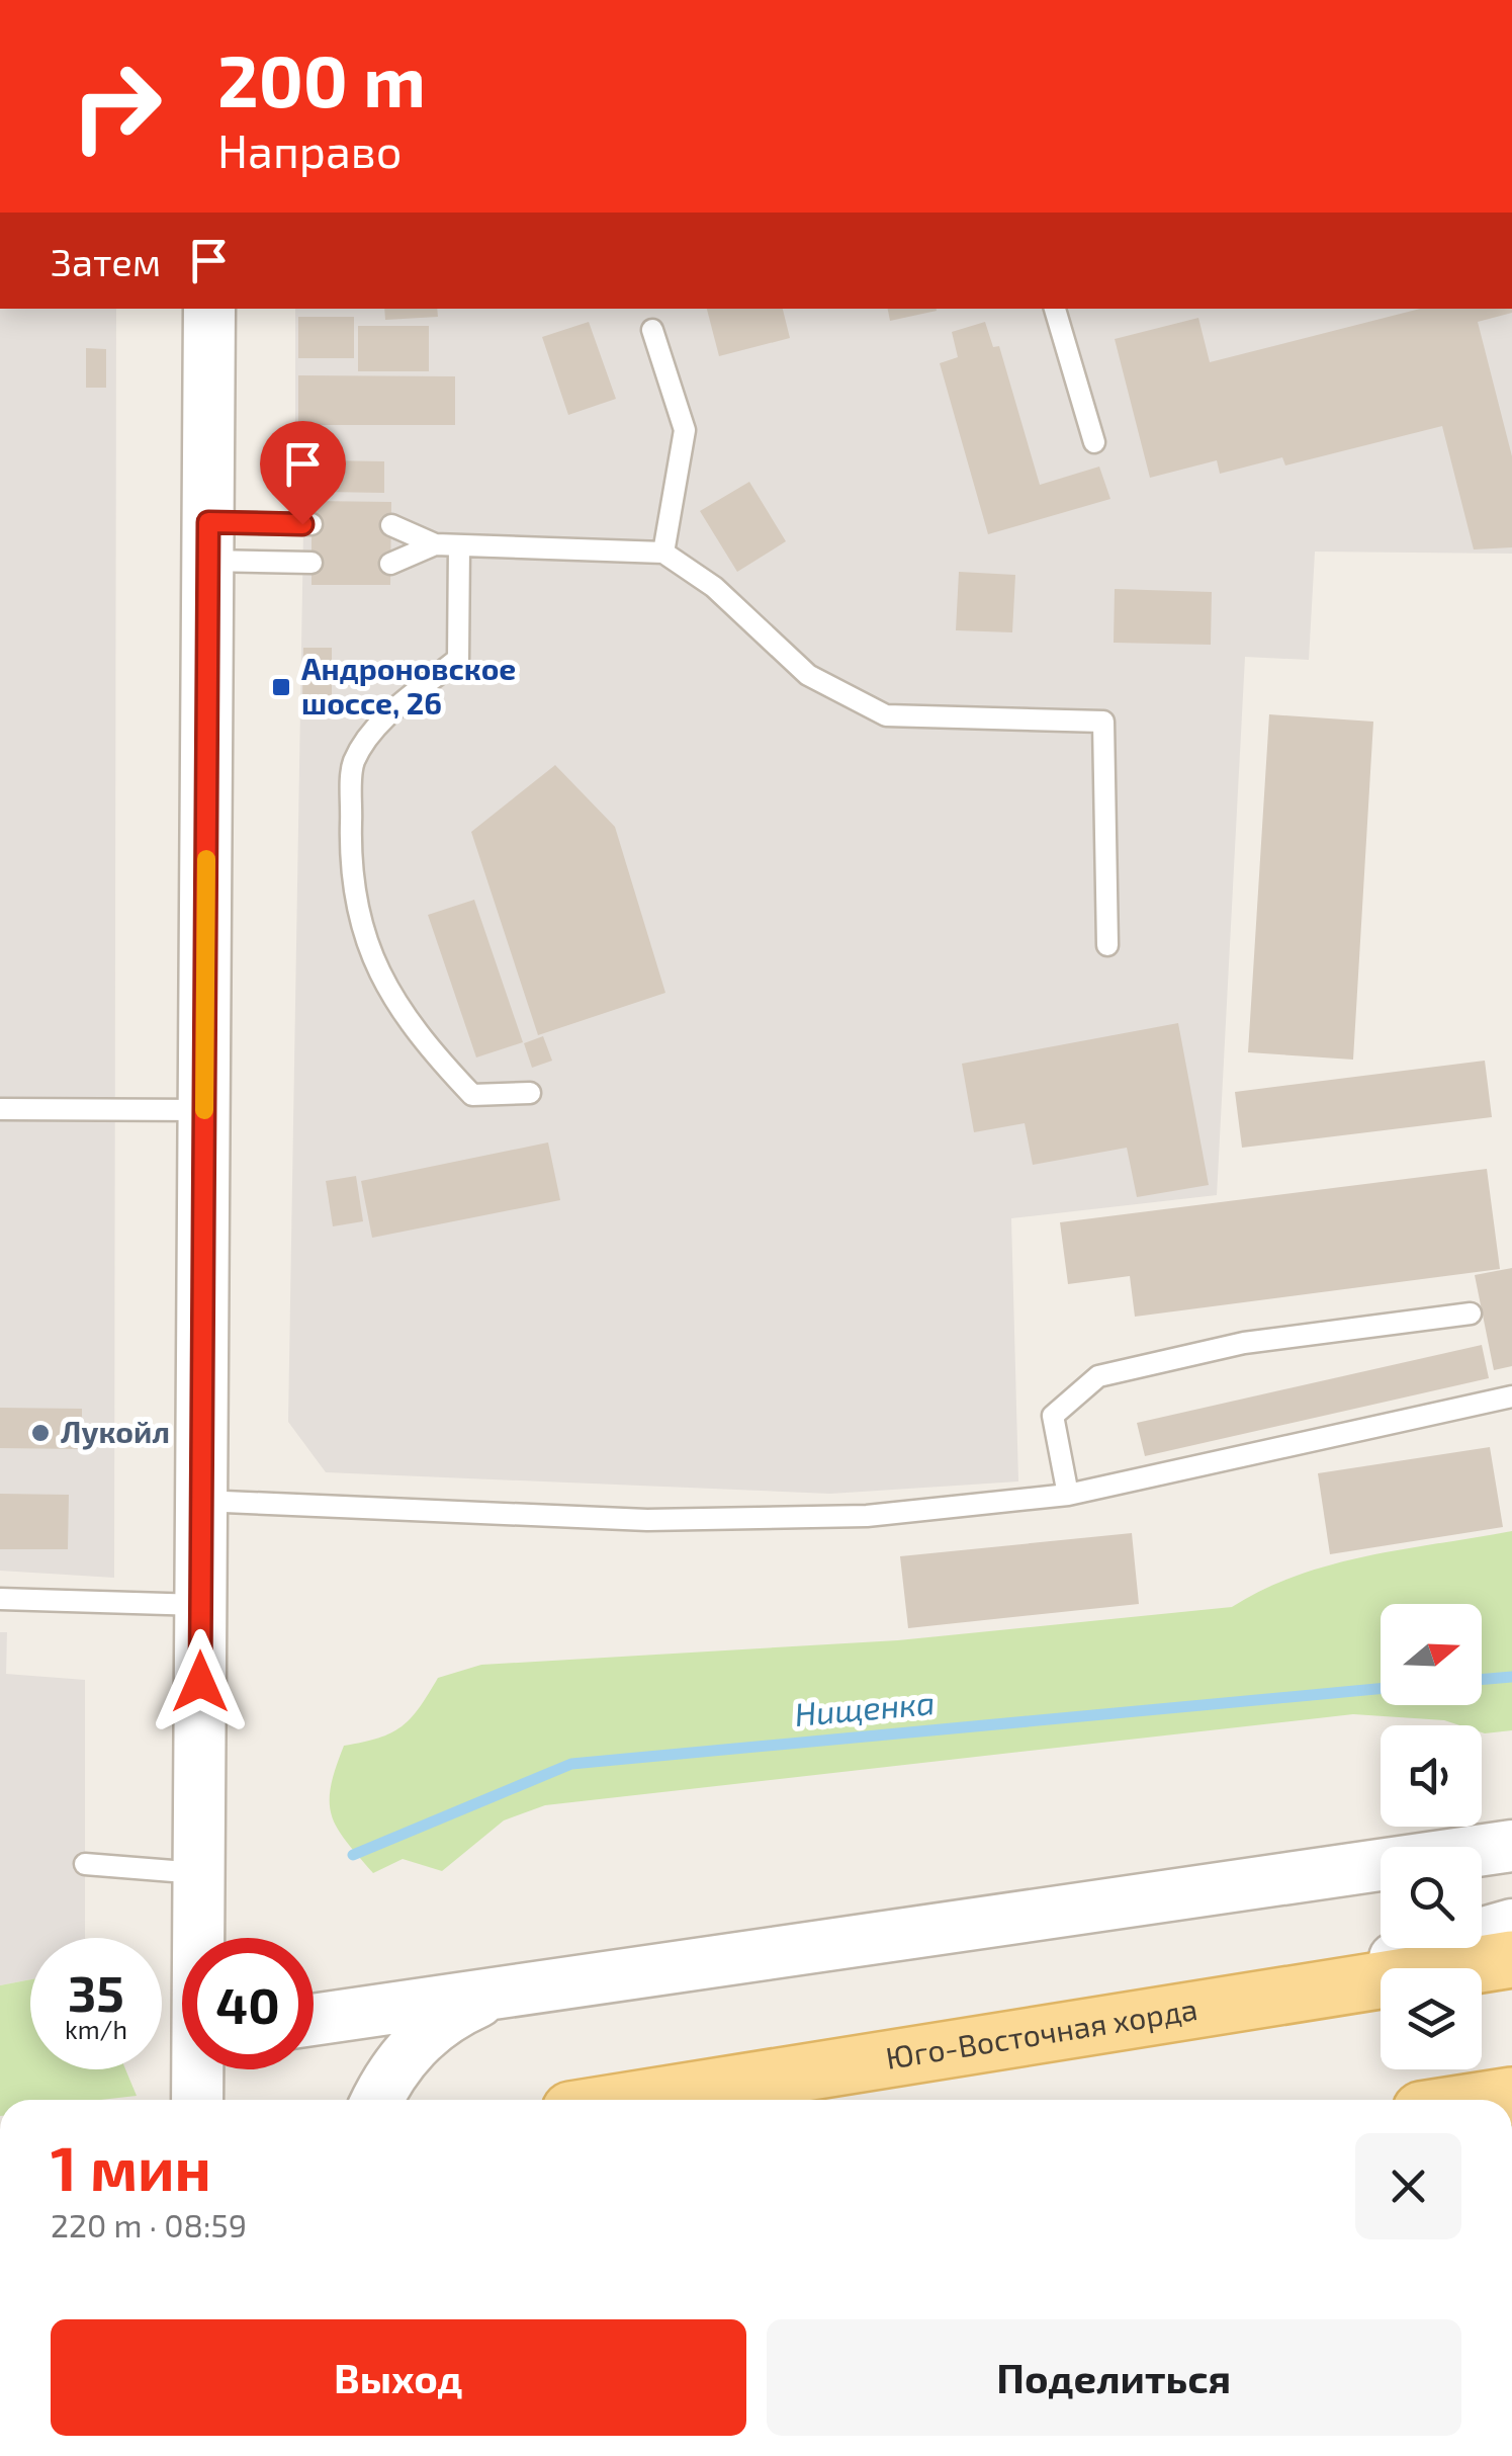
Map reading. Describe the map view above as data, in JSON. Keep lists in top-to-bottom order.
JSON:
{
  "streets": {
    "main road": ["Юго-Восточная хорда"]
  },
  "water": ["Нищенка"],
  "places": {
    "transit": ["Андроновское шоссе, 26"],
    "other": ["Лукойл"]
  },
  "north": "right",
  "page": {
    "turn": ["200 m", "Направо"],
    "then": "Затем",
    "speed": "35 km/h",
    "limit": "40",
    "heading": ["1 мин", "220 m · 08:59"],
    "buttons": ["Выход", "Поделиться"]
  }
}
